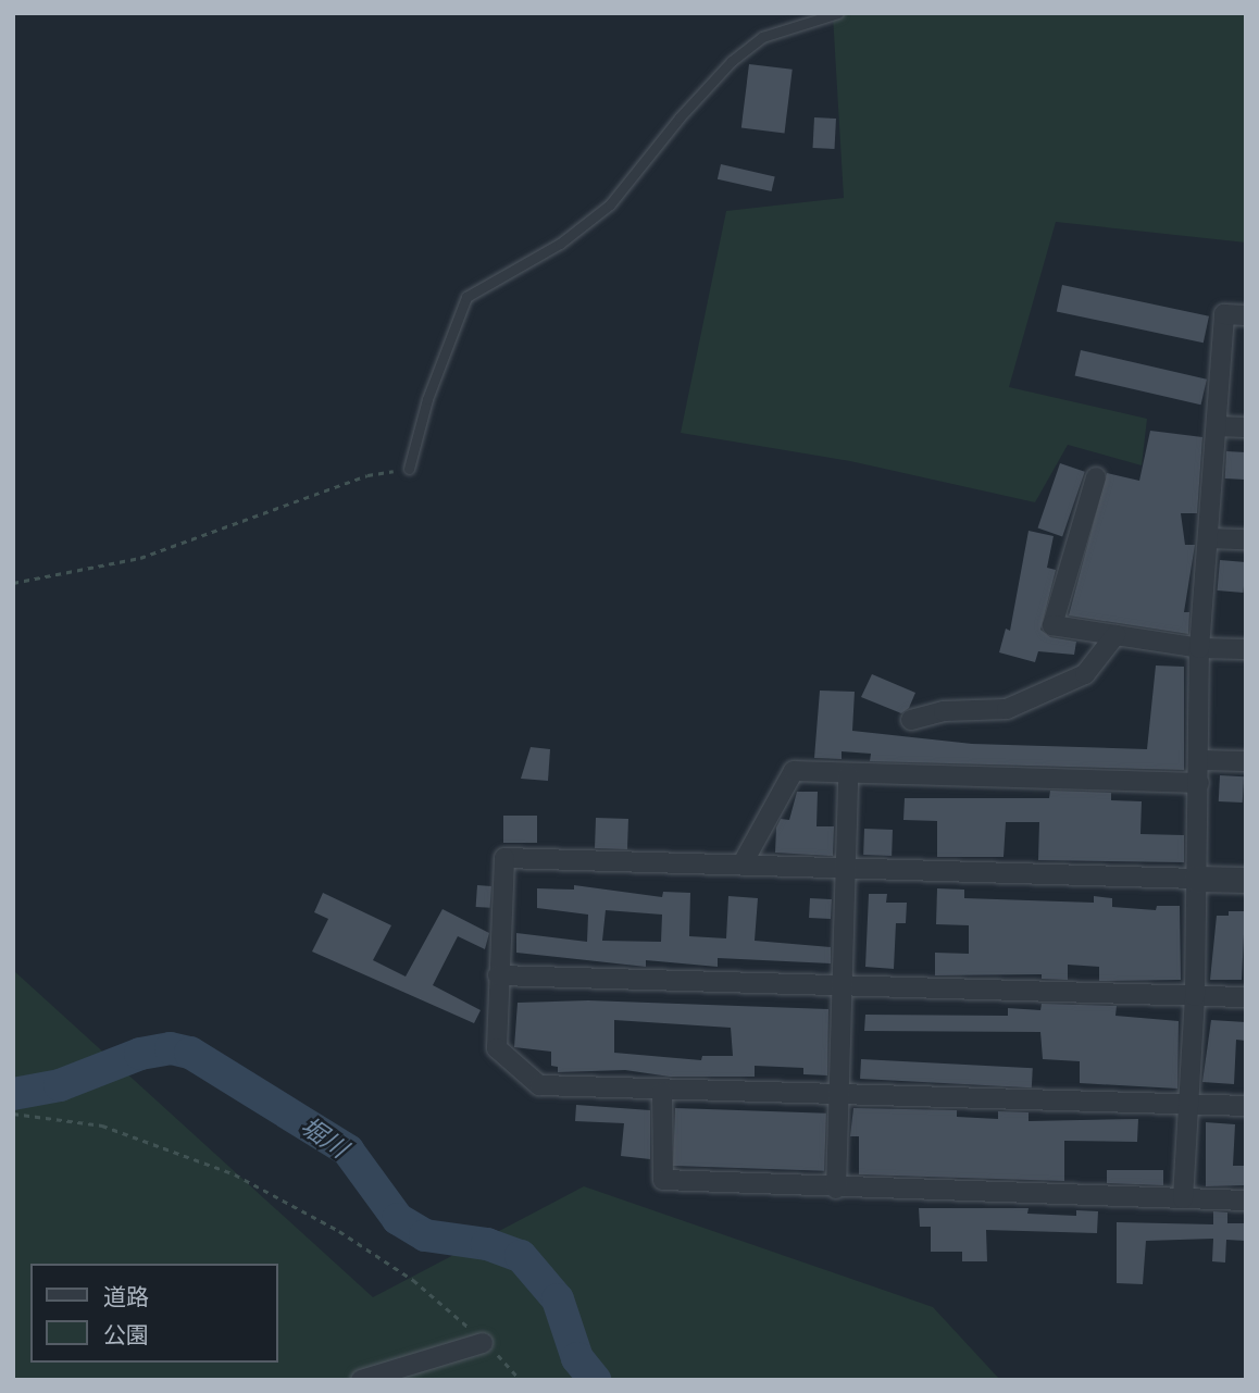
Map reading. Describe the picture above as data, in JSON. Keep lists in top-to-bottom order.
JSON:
{
  "water": ["堀川"],
  "legend": ["道路", "公園"]
}
